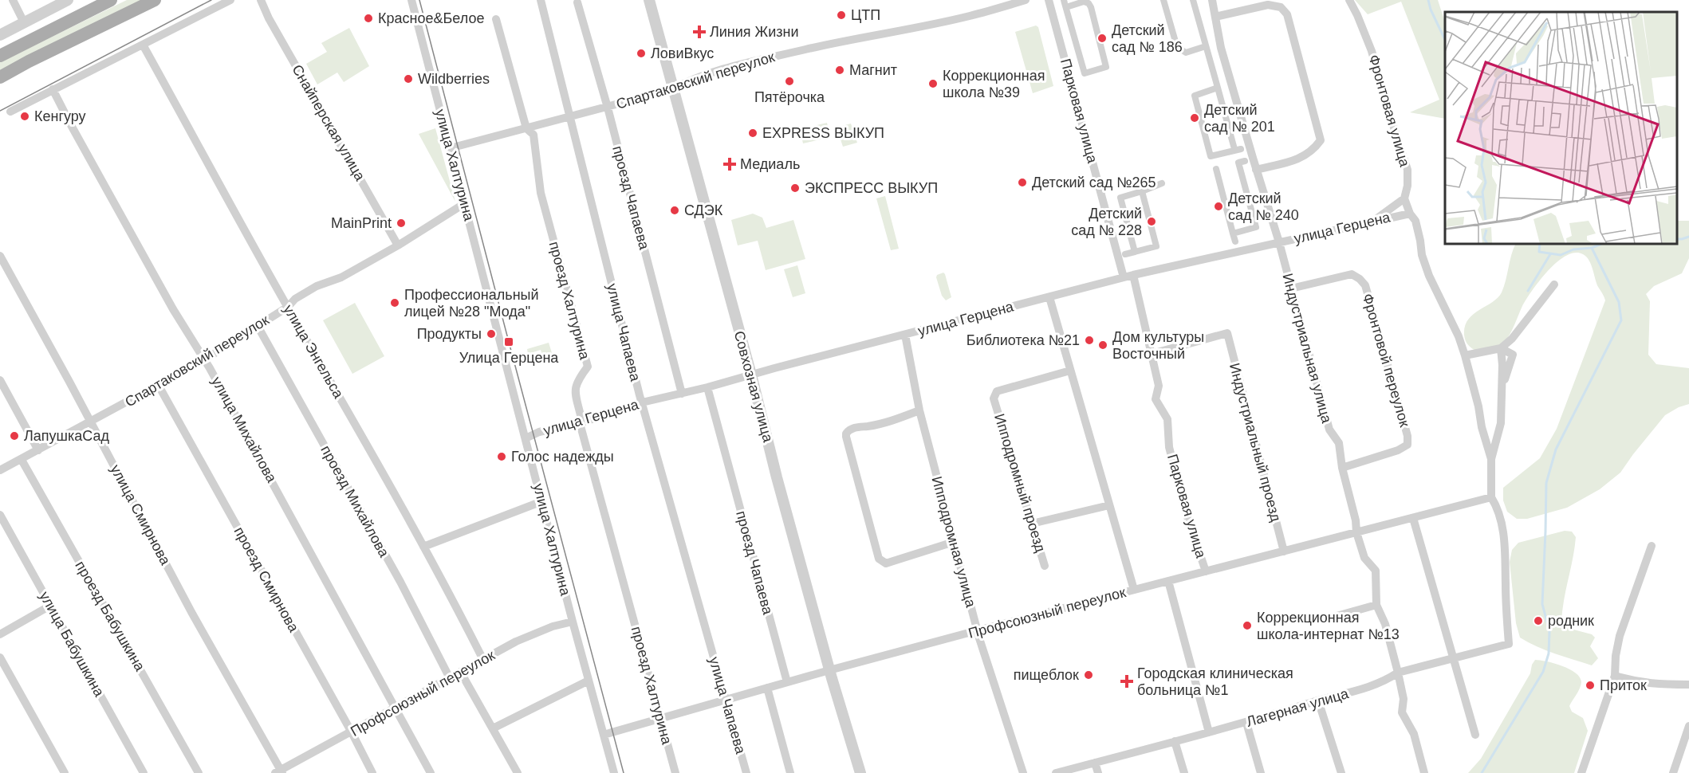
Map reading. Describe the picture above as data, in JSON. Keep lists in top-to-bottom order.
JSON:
{
  "streets": {
    "street": [
      "Спартаковский переулок",
      "Парковая улица",
      "Фронтовая улица",
      "Снайперская улица",
      "улица Халтурина",
      "проезд Чапаева",
      "улица Герцена",
      "проезд Халтурина",
      "улица Чапаева",
      "Индустриальная улица",
      "улица Энгельса",
      "Фронтовой переулок",
      "Совхозная улица",
      "улица Михайлова",
      "Индустриальный проезд",
      "Ипподромный проезд",
      "проезд Михайлова",
      "улица Смирнова",
      "Ипподромная улица",
      "проезд Смирнова",
      "Профсоюзный переулок",
      "проезд Бабушкина",
      "улица Бабушкина",
      "Лагерная улица"
    ]
  },
  "crossings": [
    ["Спартаковский переулок", "Снайперская улица"],
    ["Спартаковский переулок", "улица Халтурина"],
    ["Спартаковский переулок", "проезд Чапаева"],
    ["Спартаковский переулок", "проезд Халтурина"],
    ["Спартаковский переулок", "улица Чапаева"],
    ["Спартаковский переулок", "улица Энгельса"],
    ["Спартаковский переулок", "Совхозная улица"],
    ["Спартаковский переулок", "улица Михайлова"],
    ["Спартаковский переулок", "проезд Михайлова"],
    ["Спартаковский переулок", "улица Смирнова"],
    ["Спартаковский переулок", "проезд Смирнова"],
    ["Спартаковский переулок", "проезд Бабушкина"],
    ["Парковая улица", "улица Герцена"],
    ["Парковая улица", "Индустриальный проезд"],
    ["Парковая улица", "Профсоюзный переулок"],
    ["Фронтовая улица", "улица Герцена"],
    ["Фронтовая улица", "Профсоюзный переулок"],
    ["Фронтовая улица", "Лагерная улица"],
    ["улица Халтурина", "улица Герцена"],
    ["улица Халтурина", "Профсоюзный переулок"],
    ["проезд Чапаева", "улица Герцена"],
    ["проезд Чапаева", "Профсоюзный переулок"],
    ["улица Герцена", "проезд Халтурина"],
    ["улица Герцена", "улица Чапаева"],
    ["улица Герцена", "Индустриальная улица"],
    ["улица Герцена", "Совхозная улица"],
    ["улица Герцена", "Ипподромная улица"],
    ["проезд Халтурина", "Профсоюзный переулок"],
    ["улица Чапаева", "Профсоюзный переулок"],
    ["Индустриальная улица", "Фронтовой переулок"],
    ["Индустриальная улица", "Профсоюзный переулок"],
    ["Индустриальная улица", "Лагерная улица"],
    ["улица Энгельса", "Профсоюзный переулок"],
    ["Совхозная улица", "Профсоюзный переулок"],
    ["улица Михайлова", "Профсоюзный переулок"],
    ["Индустриальный проезд", "Профсоюзный переулок"],
    ["проезд Михайлова", "Профсоюзный переулок"],
    ["улица Смирнова", "Профсоюзный переулок"],
    ["Ипподромная улица", "Профсоюзный переулок"],
    ["проезд Смирнова", "Профсоюзный переулок"],
    ["Профсоюзный переулок", "Лагерная улица"]
  ],
  "places": {
    "other": [
      "ЦТП",
      "Красное&Белое",
      "Детский сад № 186",
      "ЛовиВкус",
      "Магнит",
      "Wildberries",
      "Пятёрочка",
      "Коррекционная школа №39",
      "Кенгуру",
      "Детский сад № 201",
      "EXPRESS ВЫКУП",
      "Детский сад №265",
      "ЭКСПРЕСС ВЫКУП",
      "Детский сад № 240",
      "СДЭК",
      "Детский сад № 228",
      "MainPrint",
      "Профессиональный лицей №28 \"Мода\"",
      "Продукты",
      "Библиотека №21",
      "Дом культуры Восточный",
      "ЛапушкаСад",
      "Голос надежды",
      "родник",
      "Коррекционная школа-интернат №13",
      "пищеблок",
      "Приток"
    ],
    "health": ["Линия Жизни", "Медиаль", "Городская клиническая больница №1"],
    "transit": ["Улица Герцена"]
  }
}
